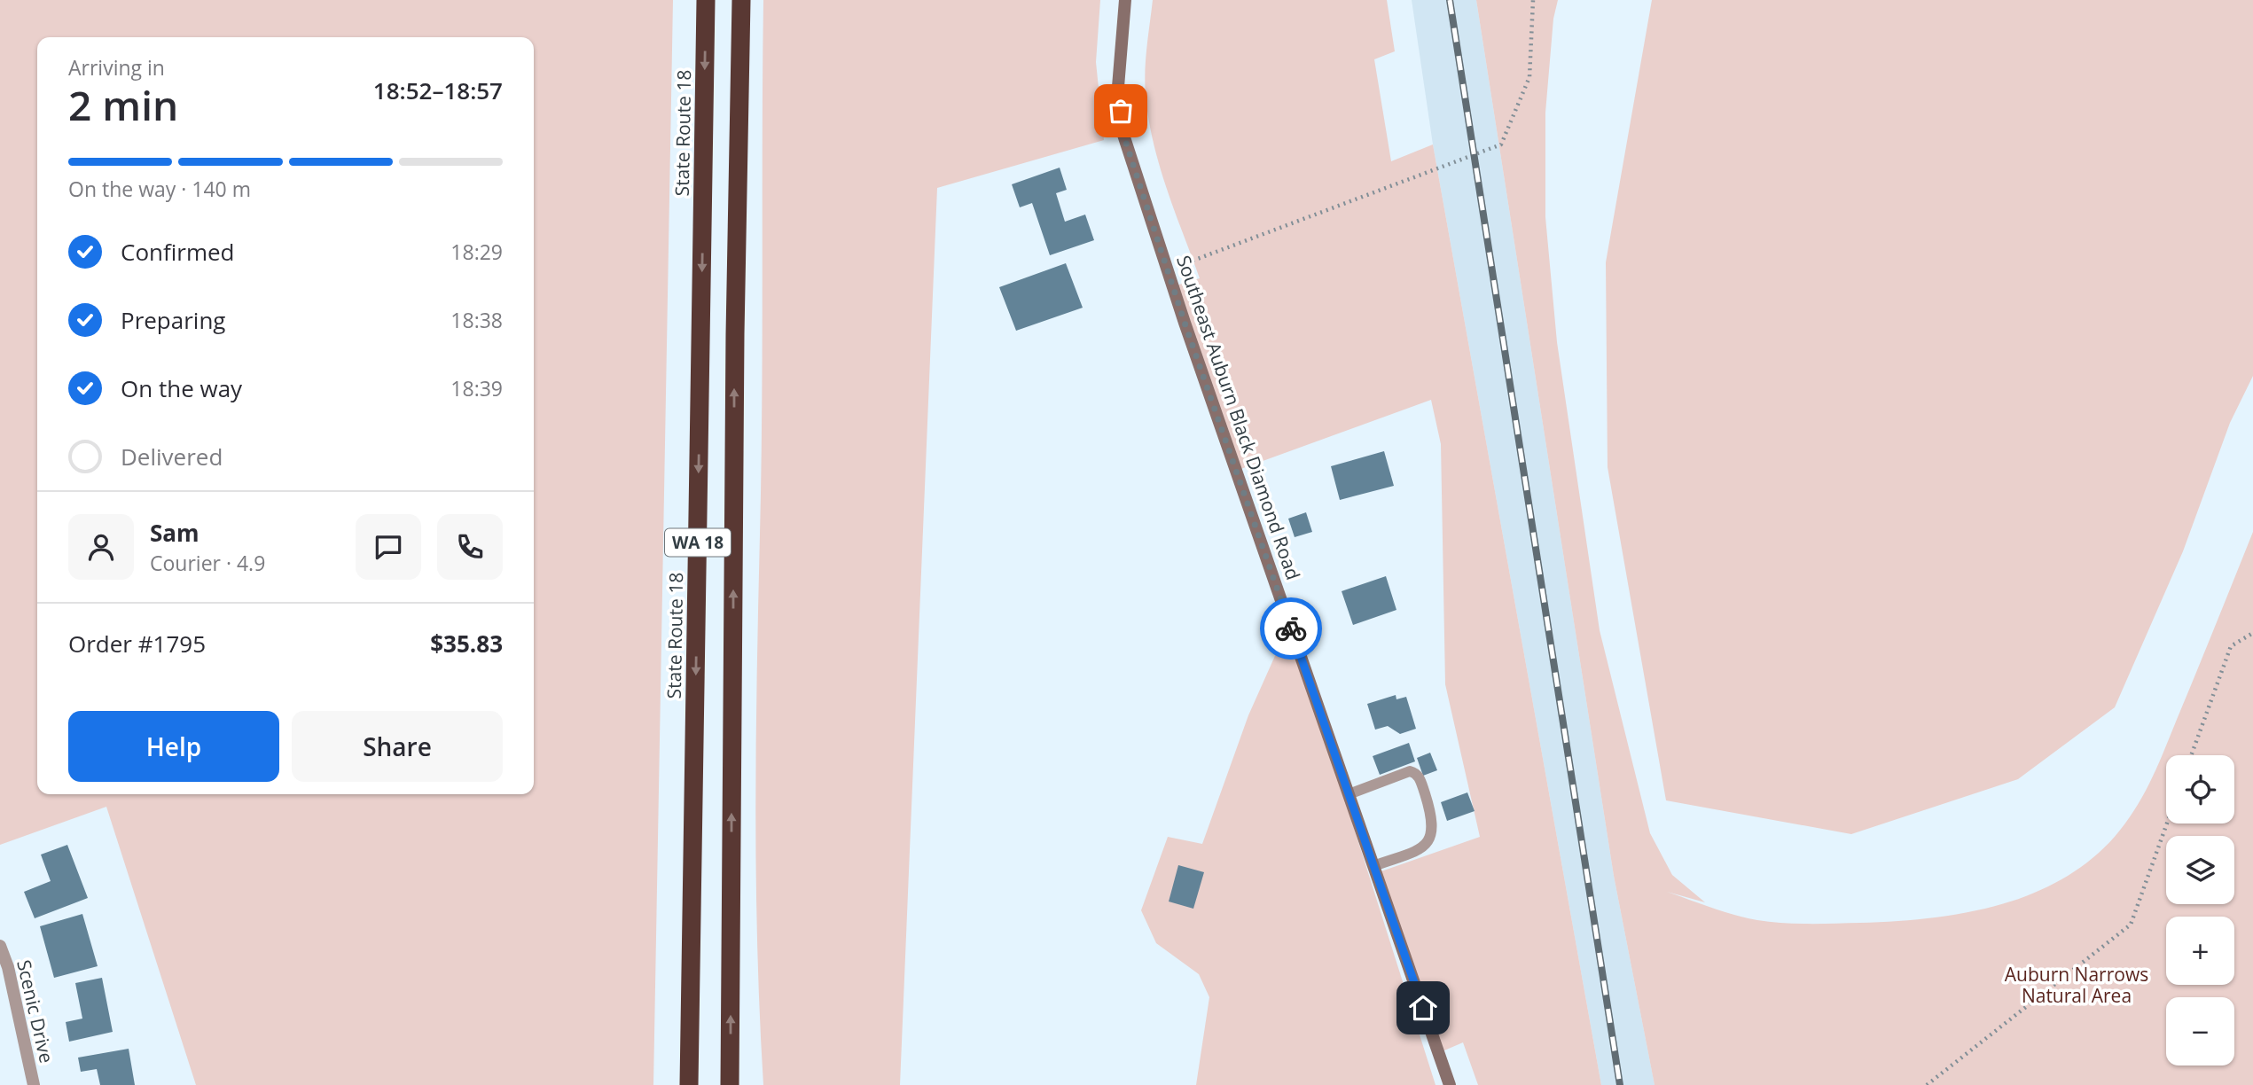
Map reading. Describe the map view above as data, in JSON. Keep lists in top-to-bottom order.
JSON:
{
  "streets": {
    "highway": ["State Route 18", "WA 18"],
    "main road": ["Southeast Auburn Black Diamond Road"],
    "street": ["Scenic Drive"]
  },
  "parks": ["Auburn Narrows Natural Area"],
  "page": {
    "heading": ["2 min", "Arriving in", "18:52–18:57"],
    "panel": [
      "Sam",
      "Courier · 4.9",
      "Order #1795",
      "$35.83"
    ],
    "bar": "On the way · 140 m",
    "list": [
      ["Confirmed", "18:29"],
      ["Preparing", "18:38"],
      ["On the way", "18:39"],
      "Delivered"
    ],
    "buttons": ["Help", "Share"],
    "map_buttons": ["+", "−"]
  }
}
